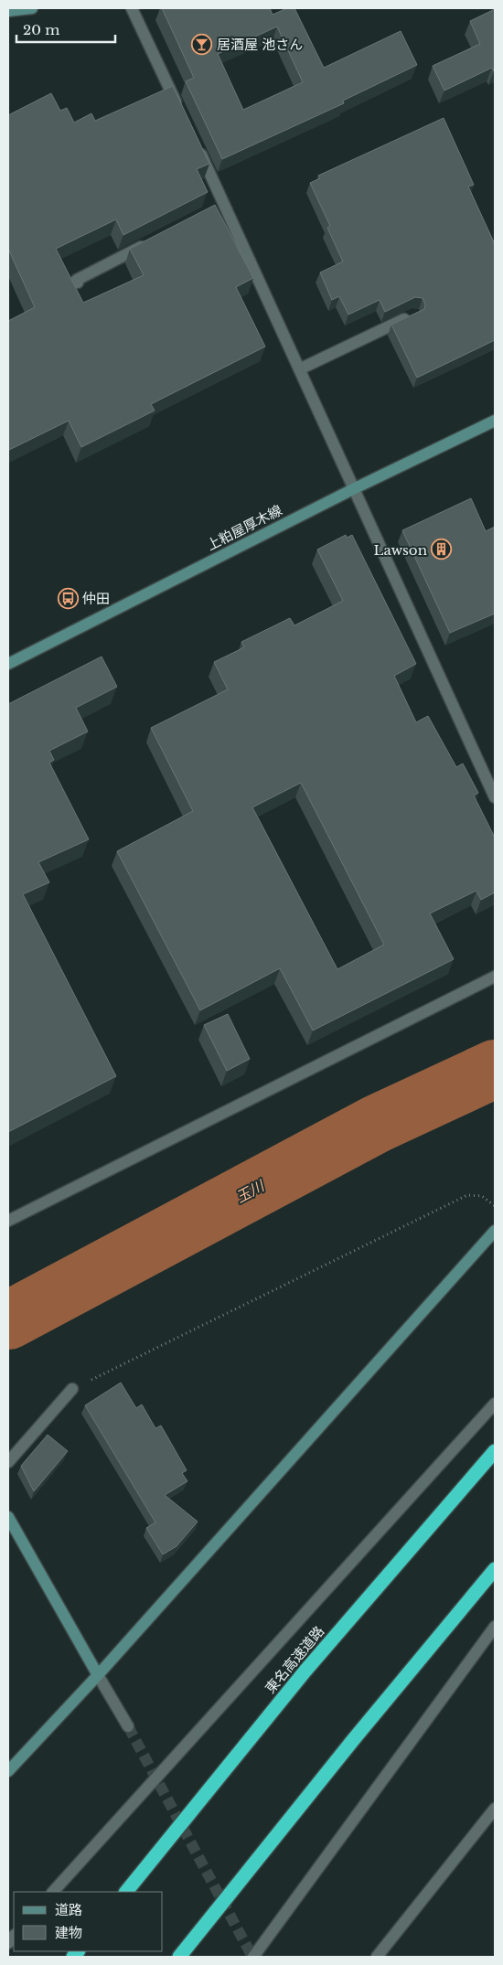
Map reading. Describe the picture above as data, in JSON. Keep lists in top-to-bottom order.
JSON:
{
  "streets": {
    "highway": ["東名高速道路"],
    "street": ["上粕屋厚木線"]
  },
  "water": ["玉川"],
  "places": {
    "bar": ["居酒屋 池さん"],
    "building": ["Lawson"],
    "bus stop": ["仲田"]
  },
  "legend": ["道路", "建物"],
  "scale_bar": "20 m"
}
